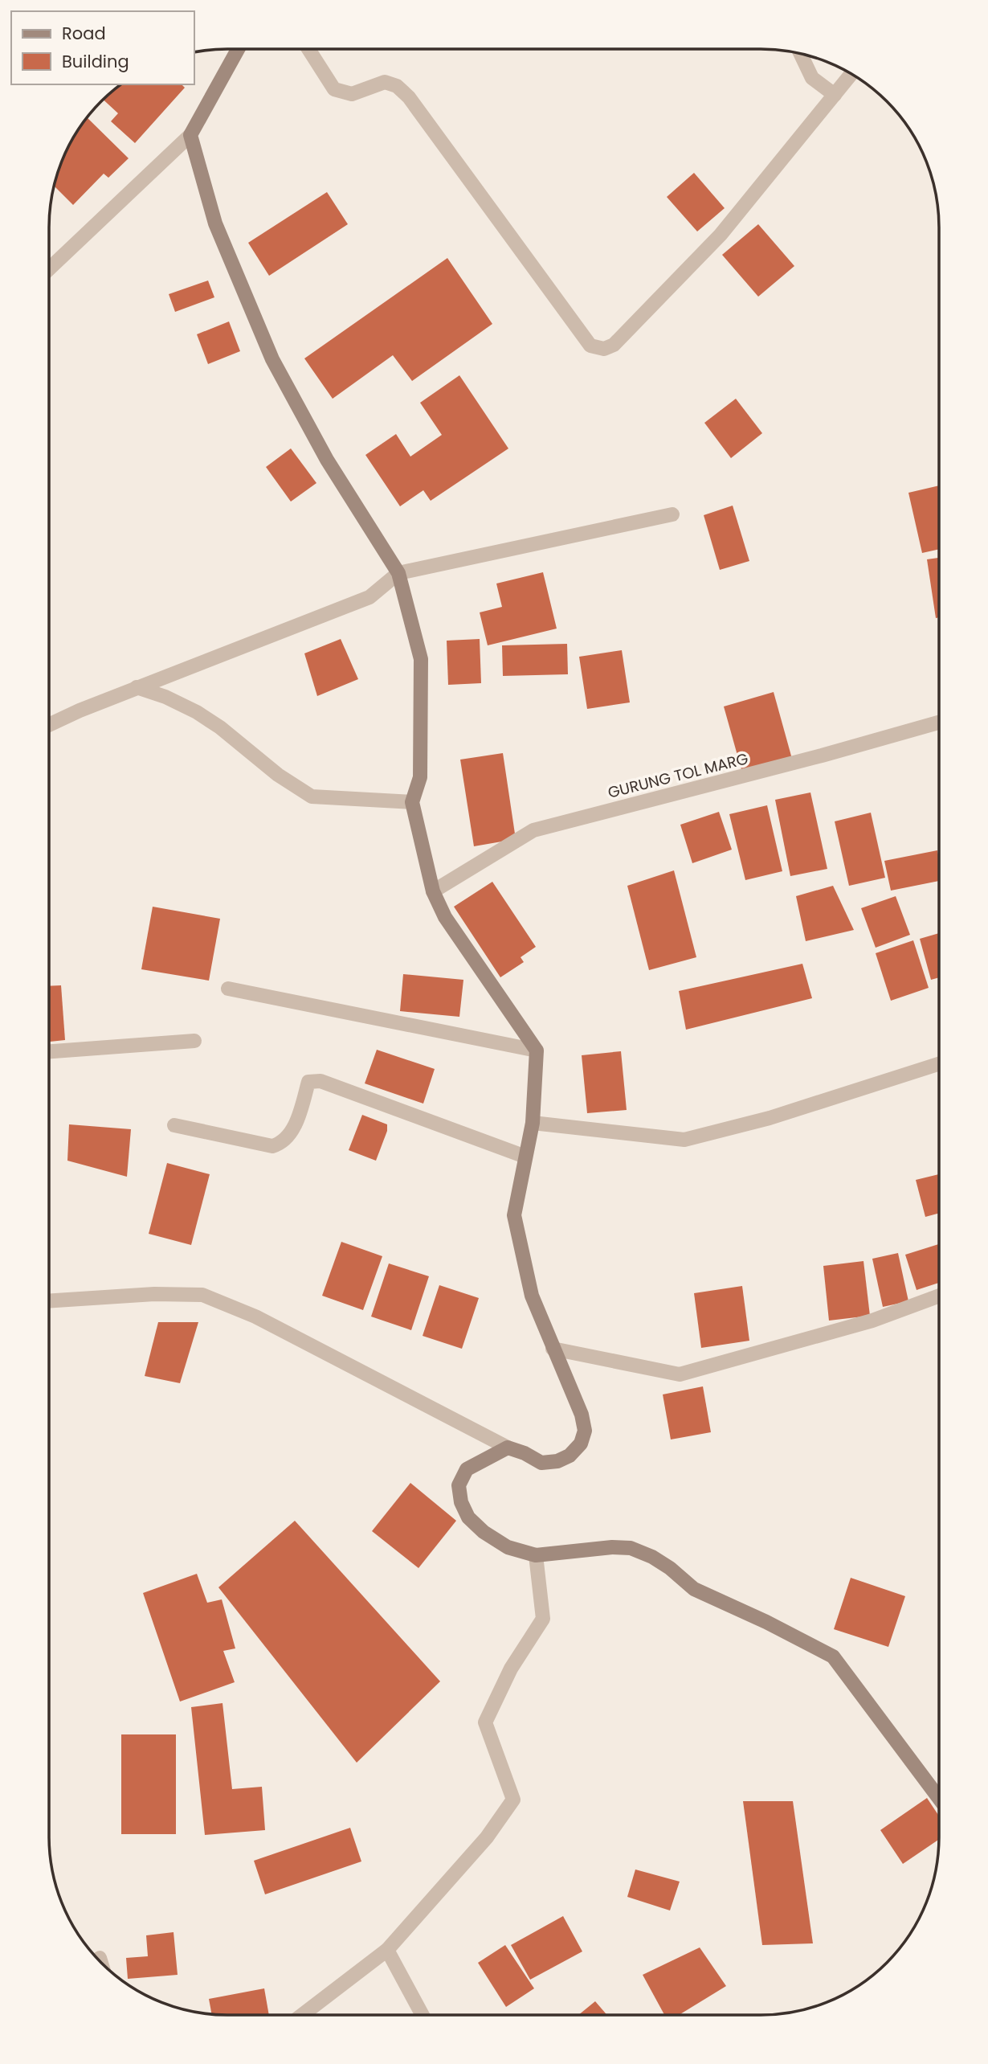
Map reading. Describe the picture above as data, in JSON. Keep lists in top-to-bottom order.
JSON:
{
  "streets": {
    "street": ["GURUNG TOL MARG"]
  },
  "legend": ["Road", "Building"]
}
